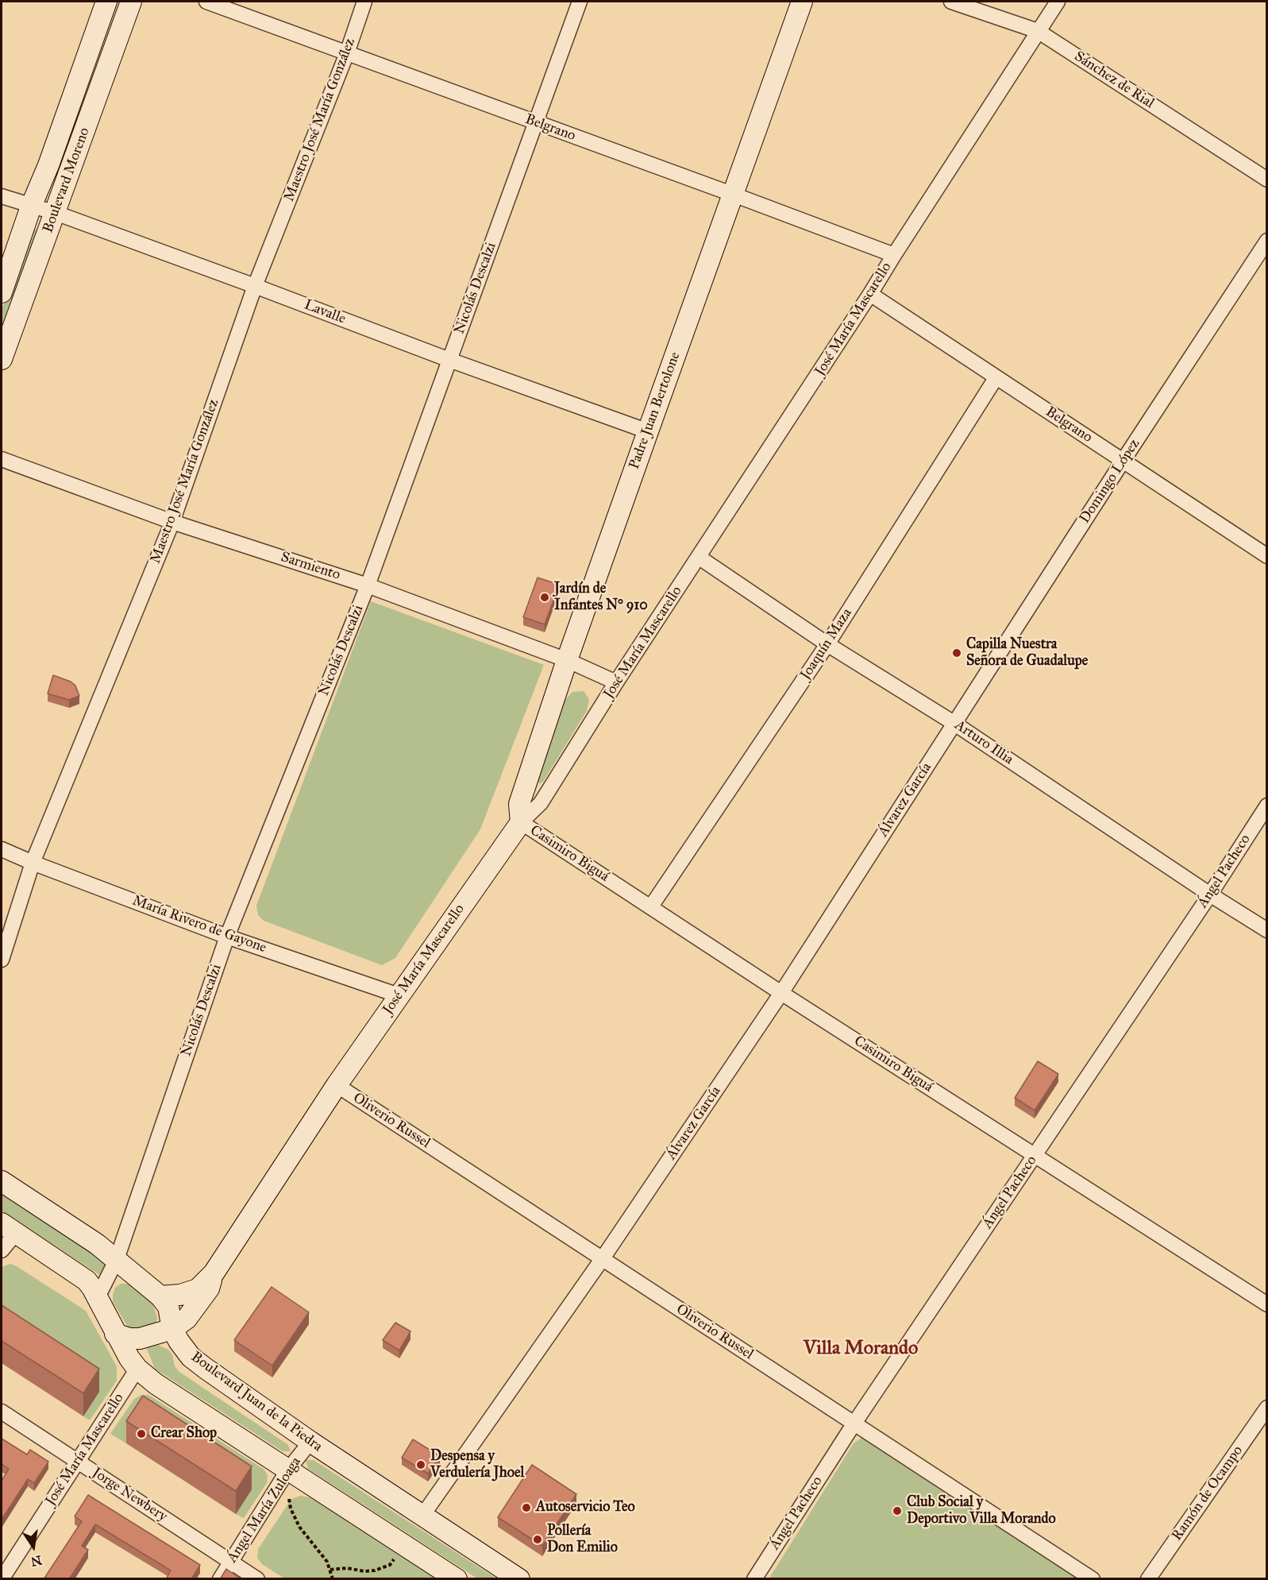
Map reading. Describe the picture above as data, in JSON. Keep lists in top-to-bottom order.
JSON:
{
  "streets": {
    "main road": [
      "Boulevard Moreno",
      "José María Mascarello",
      "Padre Juan Bertolone",
      "Boulevard Juan de la Piedra"
    ],
    "street": [
      "Sánchez de Rial",
      "Maestro José María González",
      "Belgrano",
      "Nicolás Descalzi",
      "Lavalle",
      "Domingo López",
      "Sarmiento",
      "Joaquín Maza",
      "Arturo Illia",
      "Álvarez García",
      "Casimiro Biguá",
      "Ángel Pacheco",
      "María Rivero de Gayone",
      "Oliverio Russel",
      "Ramón de Ocampo",
      "Jorge Newbery",
      "Ángel María Zuloaga"
    ]
  },
  "crossings": [
    ["Sánchez de Rial", "José María Mascarello"],
    ["Maestro José María González", "Belgrano"],
    ["Maestro José María González", "Lavalle"],
    ["Maestro José María González", "Sarmiento"],
    ["Maestro José María González", "María Rivero de Gayone"],
    ["Belgrano", "Nicolás Descalzi"],
    ["Belgrano", "José María Mascarello"],
    ["Belgrano", "Padre Juan Bertolone"],
    ["Belgrano", "Domingo López"],
    ["Belgrano", "Joaquín Maza"],
    ["Boulevard Moreno", "Lavalle"],
    ["Nicolás Descalzi", "Lavalle"],
    ["Nicolás Descalzi", "Sarmiento"],
    ["Nicolás Descalzi", "María Rivero de Gayone"],
    ["Nicolás Descalzi", "Boulevard Juan de la Piedra"],
    ["Lavalle", "Padre Juan Bertolone"],
    ["José María Mascarello", "Padre Juan Bertolone"],
    ["José María Mascarello", "Sarmiento"],
    ["José María Mascarello", "Arturo Illia"],
    ["José María Mascarello", "Casimiro Biguá"],
    ["José María Mascarello", "María Rivero de Gayone"],
    ["José María Mascarello", "Oliverio Russel"],
    ["José María Mascarello", "Jorge Newbery"],
    ["Padre Juan Bertolone", "Sarmiento"],
    ["Padre Juan Bertolone", "Casimiro Biguá"],
    ["Domingo López", "Arturo Illia"],
    ["Domingo López", "Álvarez García"],
    ["Joaquín Maza", "Arturo Illia"],
    ["Joaquín Maza", "Casimiro Biguá"],
    ["Arturo Illia", "Álvarez García"],
    ["Arturo Illia", "Ángel Pacheco"],
    ["Álvarez García", "Casimiro Biguá"],
    ["Álvarez García", "Oliverio Russel"],
    ["Álvarez García", "Boulevard Juan de la Piedra"],
    ["Casimiro Biguá", "Ángel Pacheco"],
    ["Ángel Pacheco", "Oliverio Russel"],
    ["Boulevard Juan de la Piedra", "Ángel María Zuloaga"],
    ["Jorge Newbery", "Ángel María Zuloaga"]
  ],
  "districts": ["Villa Morando"],
  "places": [
    "Jardín de Infantes N° 910",
    "Capilla Nuestra Señora de Guadalupe",
    "Crear Shop",
    "Despensa y Verdulería Jhoel",
    "Autoservicio Teo",
    "Club Social y Deportivo Villa Morando",
    "Pollería Don Emilio"
  ],
  "north": "bottom"
}
